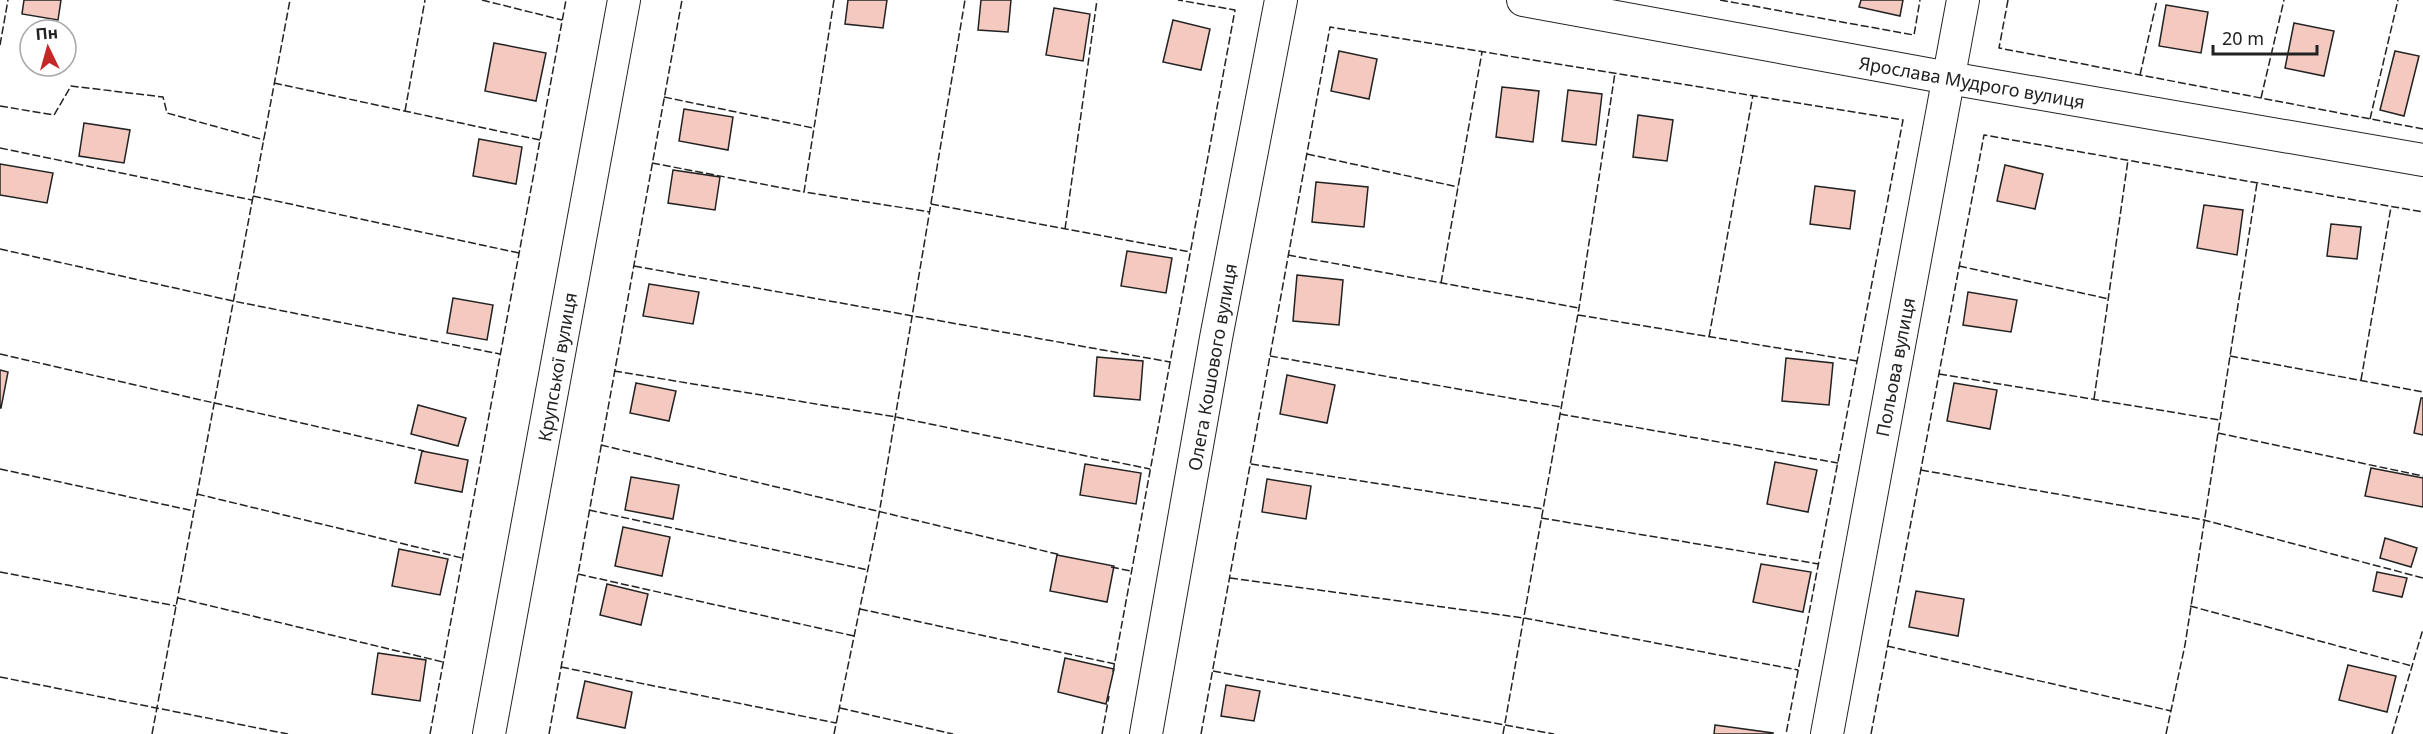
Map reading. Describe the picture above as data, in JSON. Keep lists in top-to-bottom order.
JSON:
{
  "streets": {
    "street": [
      "Ярослава Мудрого вулиця",
      "Крупської вулиця",
      "Олега Кошового вулиця",
      "Польова вулиця"
    ]
  },
  "crossings": [
    ["Ярослава Мудрого вулиця", "Польова вулиця"]
  ],
  "scale_bar": "20 m",
  "north": "top"
}
